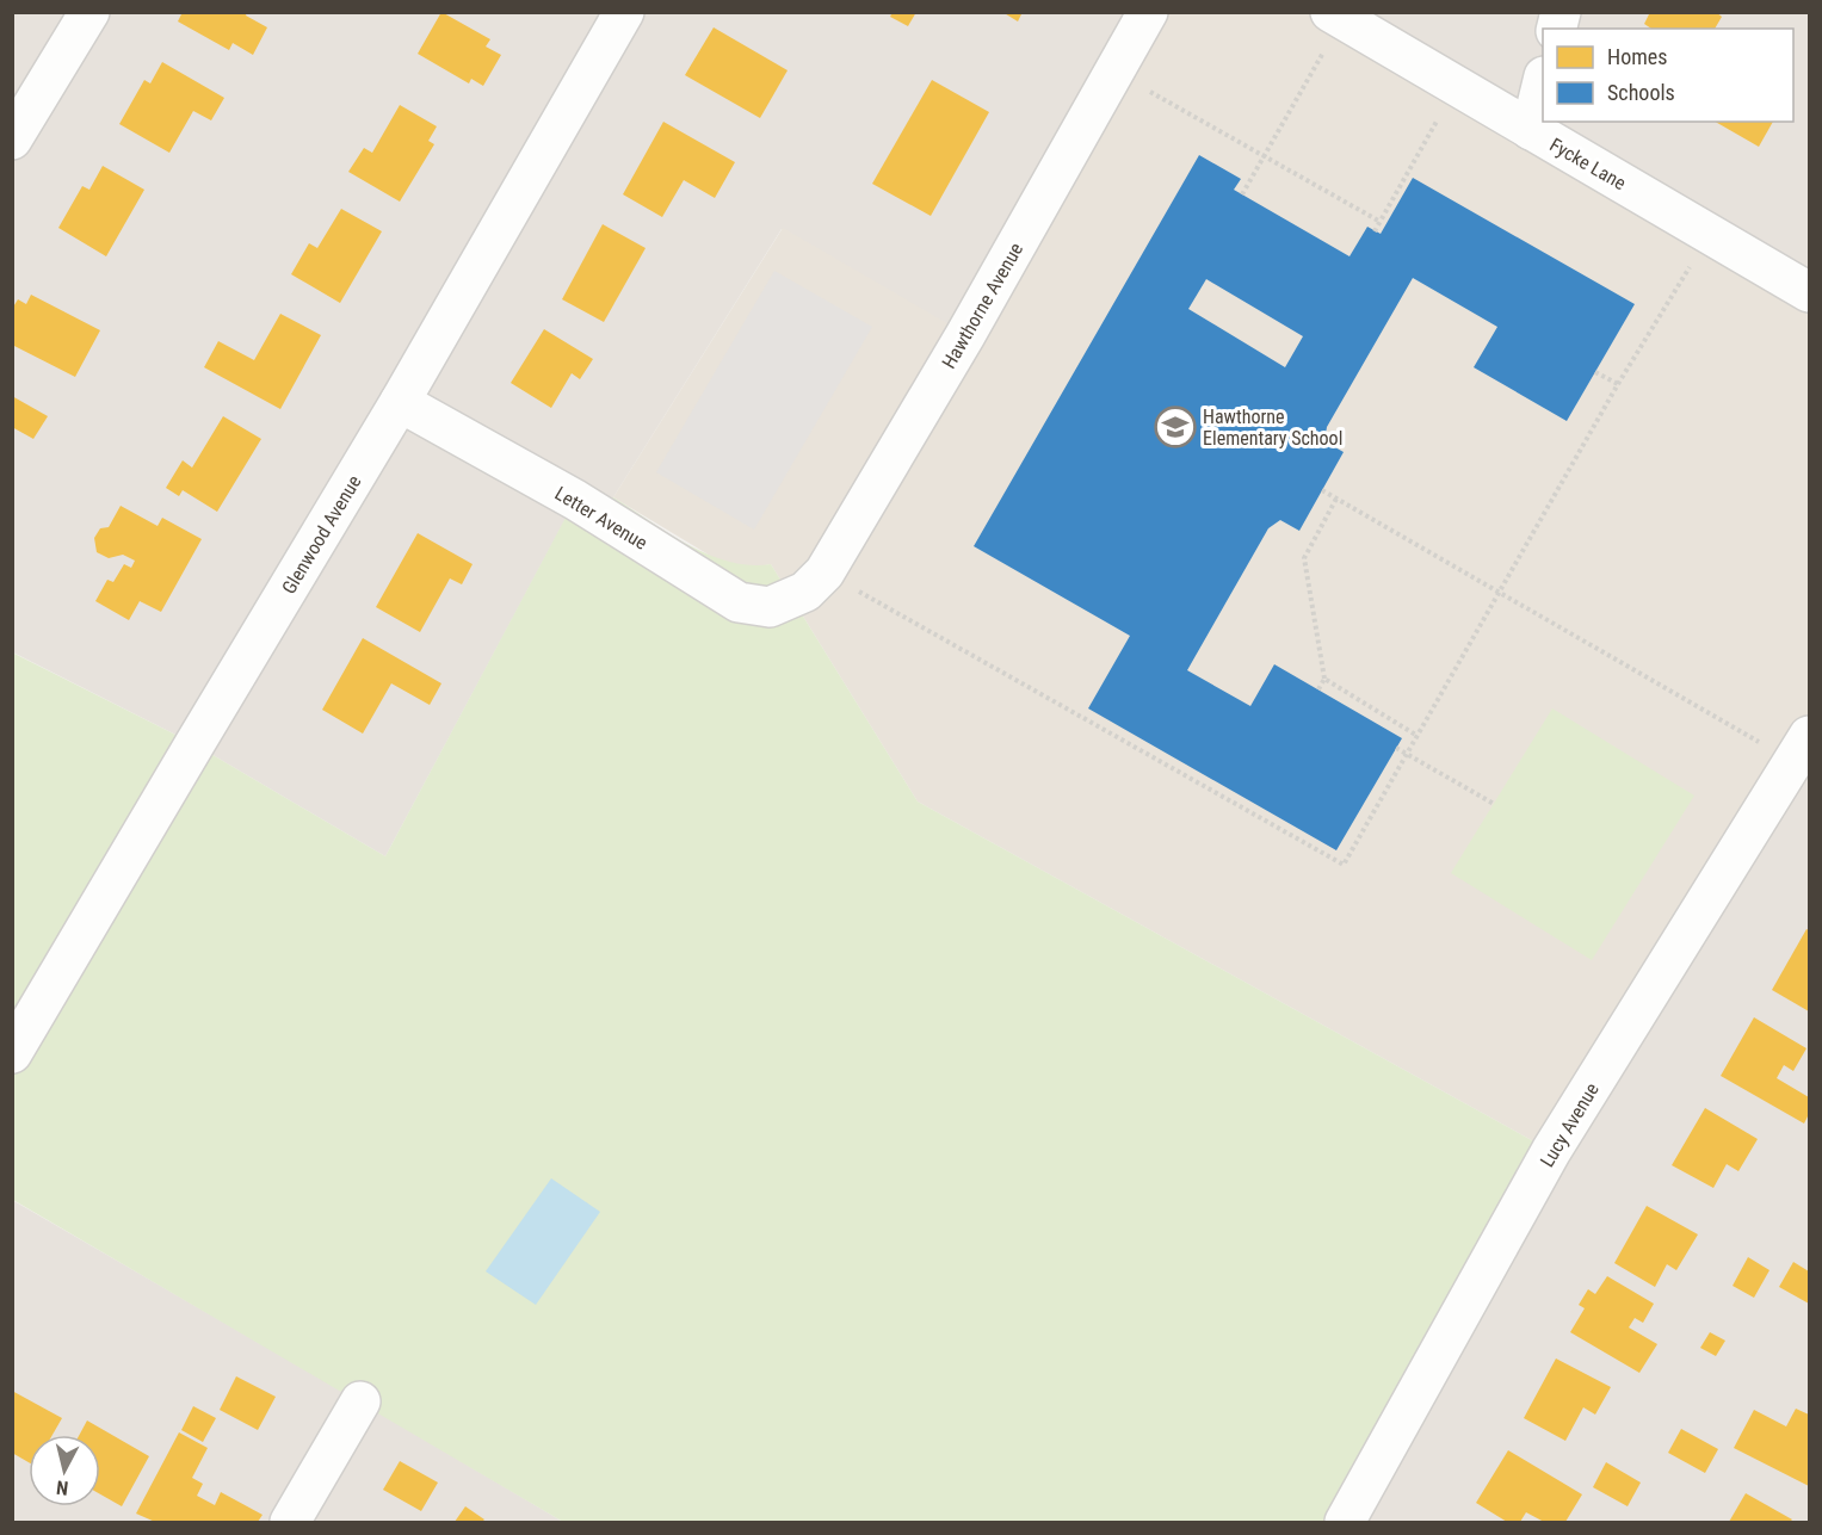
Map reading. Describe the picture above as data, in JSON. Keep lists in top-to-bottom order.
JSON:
{
  "streets": {
    "street": [
      "Fycke Lane",
      "Hawthorne Avenue",
      "Letter Avenue",
      "Glenwood Avenue",
      "Lucy Avenue"
    ]
  },
  "crossings": [
    ["Hawthorne Avenue", "Letter Avenue"],
    ["Letter Avenue", "Glenwood Avenue"]
  ],
  "places": {
    "school or university": ["Hawthorne Elementary School"]
  },
  "legend": ["Homes", "Schools"],
  "north": "bottom"
}
